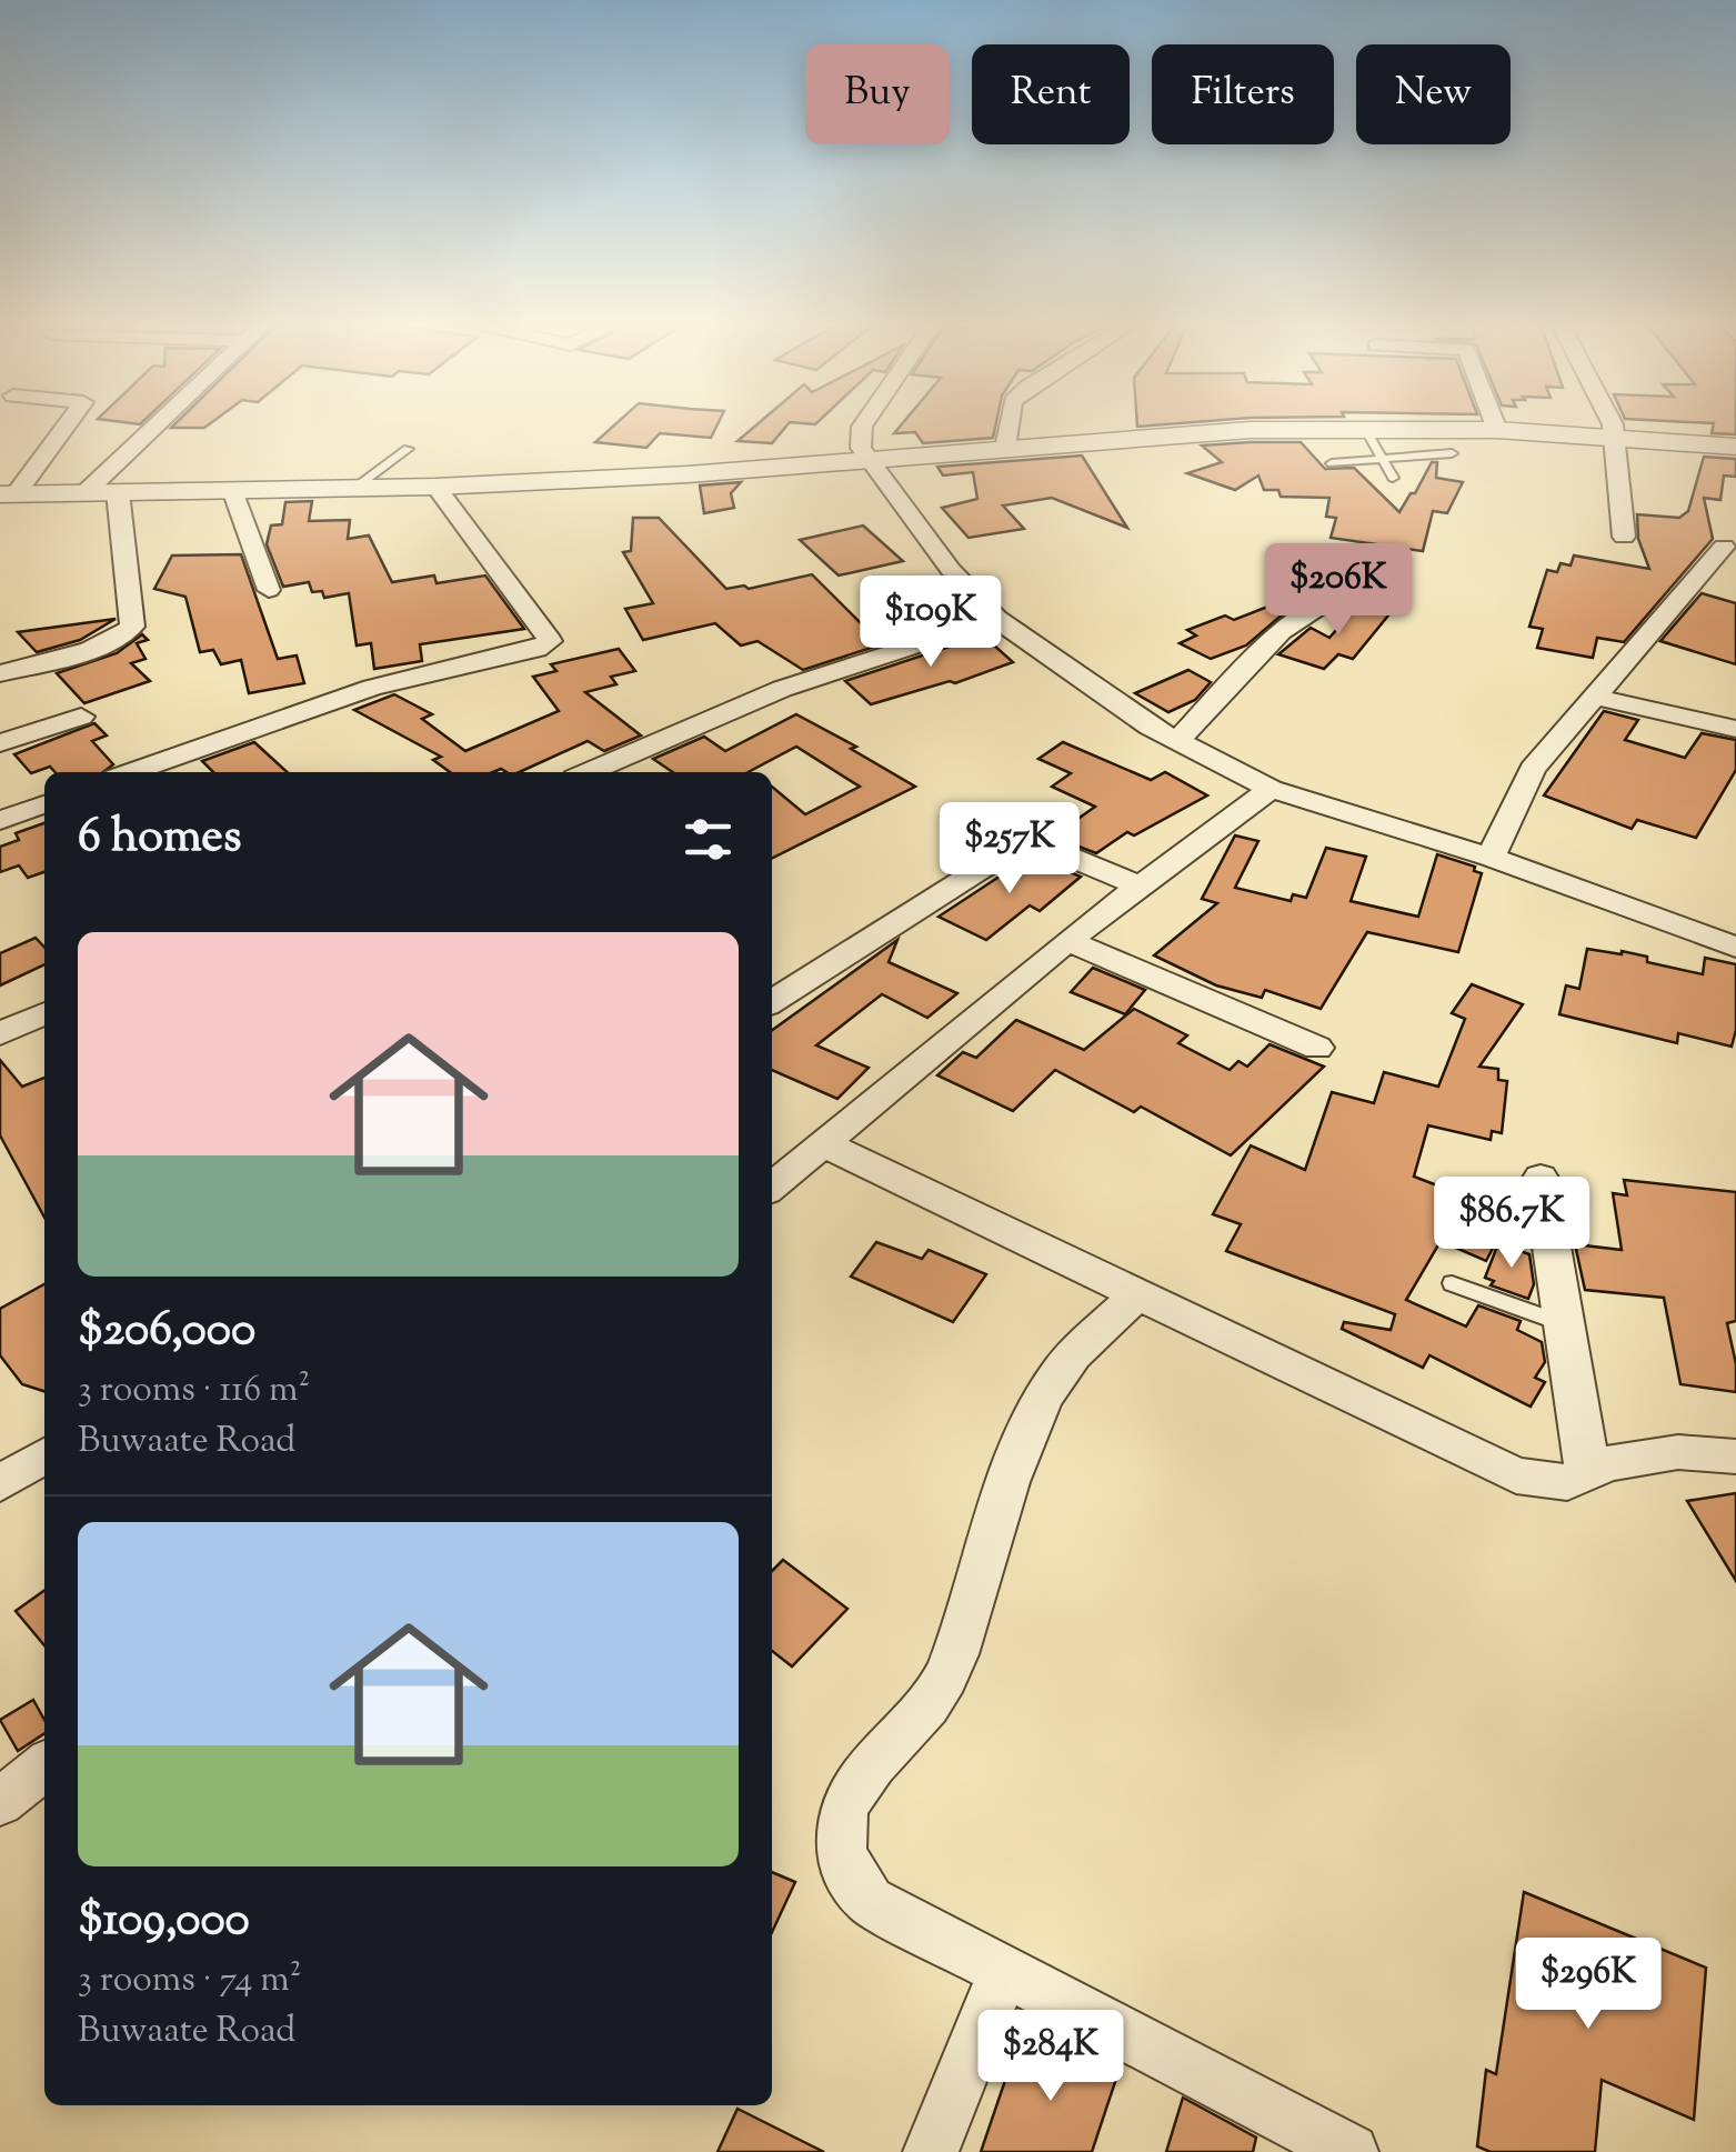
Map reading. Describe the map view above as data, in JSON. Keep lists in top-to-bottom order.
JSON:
{
  "page": {
    "chip": [
      "Buy",
      "Rent",
      "Filters",
      "New"
    ],
    "price": [
      "$206K",
      "$109K",
      "$257K",
      "$86.7K",
      "$296K",
      "$284K"
    ],
    "heading": "6 homes",
    "list": [
      {
        "name": "$206,000",
        "note": "3 rooms · 116 m² · Buwaate Road"
      },
      {
        "name": "$109,000",
        "note": "3 rooms · 74 m² · Buwaate Road"
      }
    ]
  }
}
